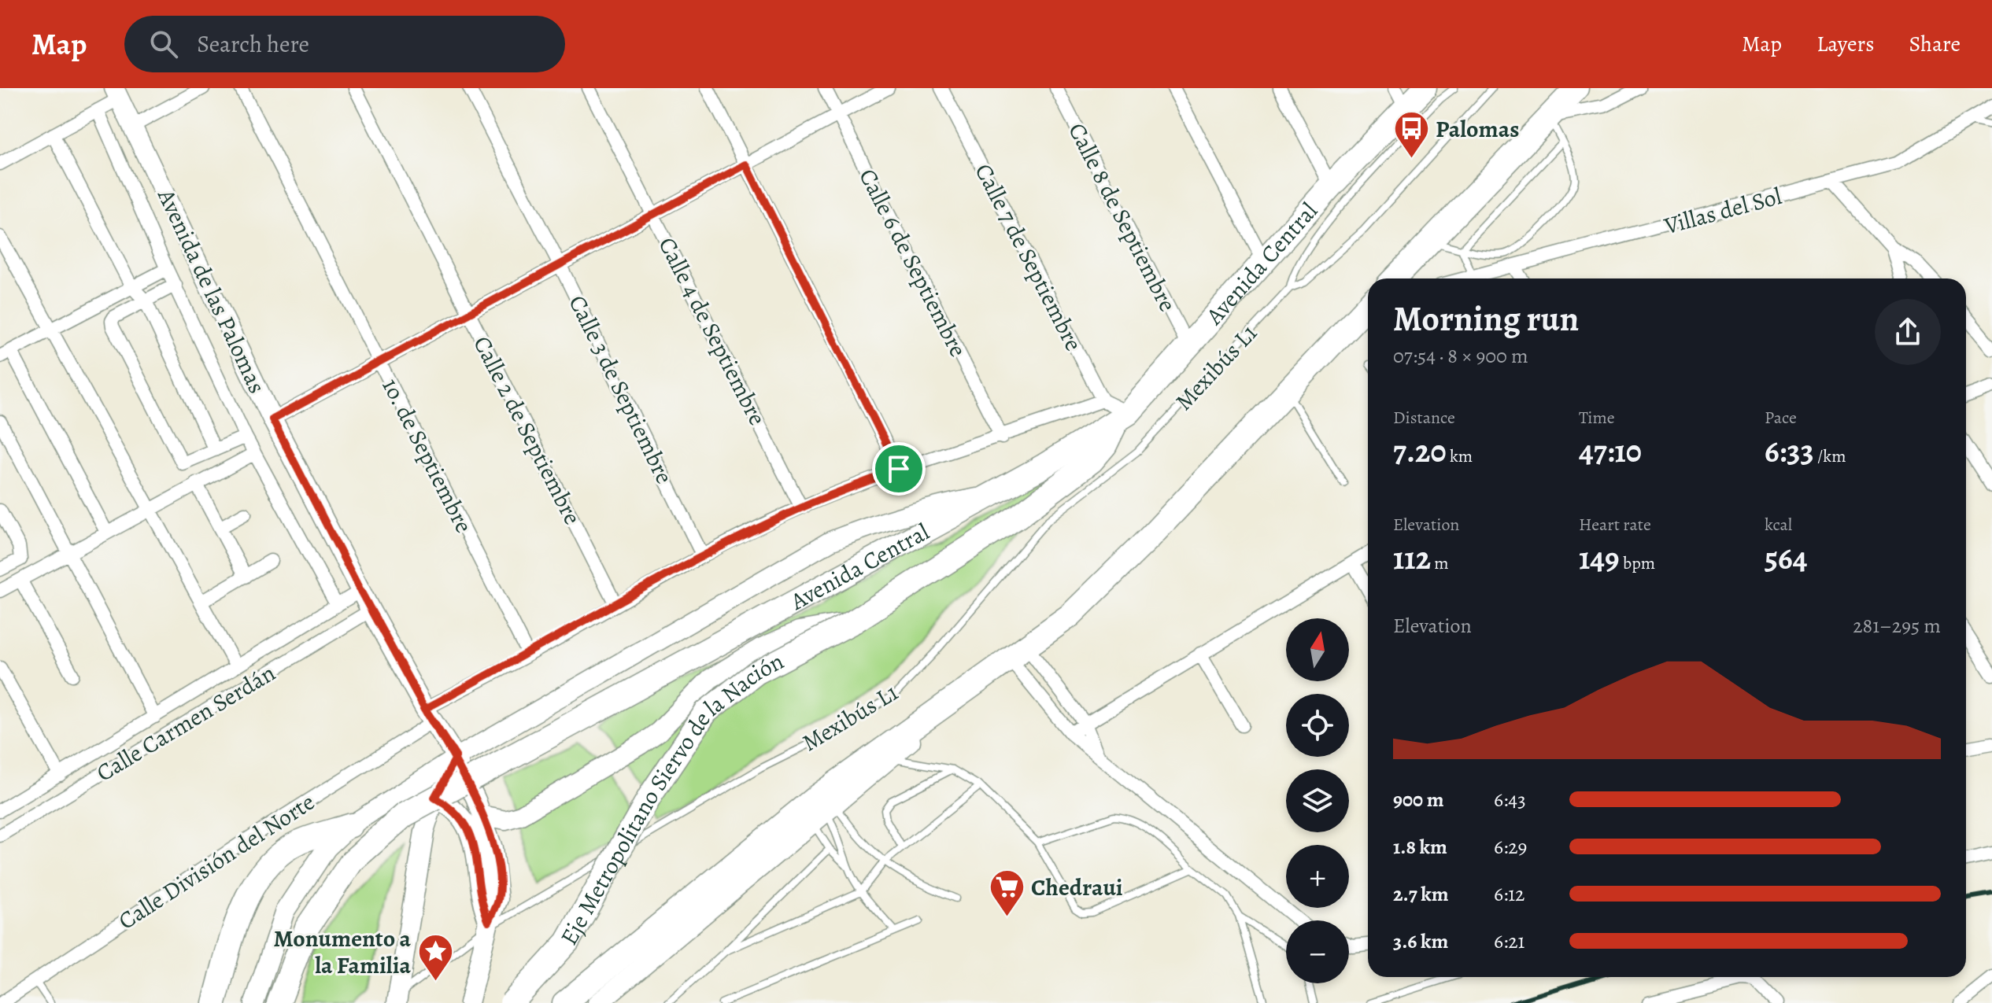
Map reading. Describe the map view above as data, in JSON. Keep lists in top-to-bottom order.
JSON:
{
  "streets": {
    "highway": ["Avenida Central", "Eje Metropolitano Siervo de la Nación"],
    "main road": ["Avenida de las Palomas"],
    "street": [
      "Villas del Sol",
      "Calle 8 de Septiembre",
      "Calle 7 de Septiembre",
      "Calle 6 de Septiembre",
      "Calle 4 de Septiembre",
      "Calle 3 de Septiembre",
      "Calle 2 de Septiembre",
      "1o. de Septiembre",
      "Calle Carmen Serdán",
      "Calle División del Norte"
    ],
    "lane": ["Mexibús L1"]
  },
  "crossings": [
    ["Calle 8 de Septiembre", "Avenida Central"],
    ["Calle 7 de Septiembre", "Calle División del Norte"],
    ["Calle 6 de Septiembre", "Calle División del Norte"],
    ["Avenida Central", "Eje Metropolitano Siervo de la Nación"],
    ["Avenida de las Palomas", "Mexibús L1"],
    ["Avenida de las Palomas", "Calle Carmen Serdán"],
    ["Avenida de las Palomas", "Calle División del Norte"],
    ["Calle 4 de Septiembre", "Calle División del Norte"],
    ["Calle 3 de Septiembre", "Calle División del Norte"],
    ["Calle 2 de Septiembre", "Calle División del Norte"],
    ["1o. de Septiembre", "Calle División del Norte"]
  ],
  "places": {
    "bus stop": ["Palomas"],
    "supermarket": ["Chedraui"],
    "place": ["Monumento a la Familia"]
  },
  "north": "top",
  "page": {
    "header": "Map",
    "search": "Search here",
    "nav": ["Map", "Layers", "Share"],
    "heading": ["Morning run", "07:54 · 8 × 900 m"],
    "stats": [
      ["Distance", "7.20 km"],
      ["Time", "47:10"],
      ["Pace", "6:33 /km"],
      ["Elevation", "112 m"],
      ["Heart rate", "149 bpm"],
      ["kcal", "564"]
    ],
    "chart": ["Elevation", "281–295 m"],
    "map_buttons": ["+", "−"],
    "list": [
      {
        "name": "900 m",
        "note": "6:43"
      },
      {
        "name": "1.8 km",
        "note": "6:29"
      },
      {
        "name": "2.7 km",
        "note": "6:12"
      },
      {
        "name": "3.6 km",
        "note": "6:21"
      }
    ]
  }
}
